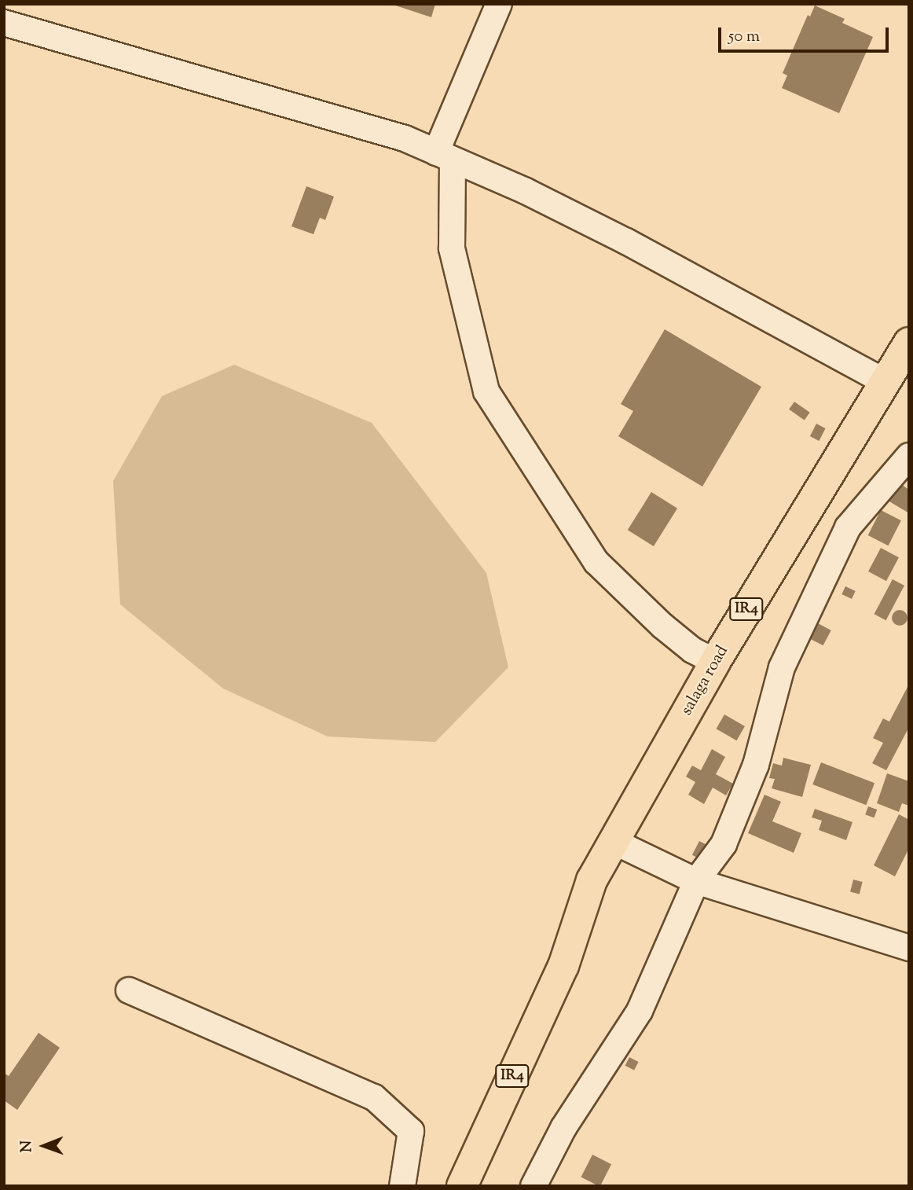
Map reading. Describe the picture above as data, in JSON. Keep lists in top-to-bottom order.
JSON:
{
  "streets": {
    "main road": ["IR4", "salaga road"]
  },
  "scale_bar": "50 m",
  "north": "left"
}
